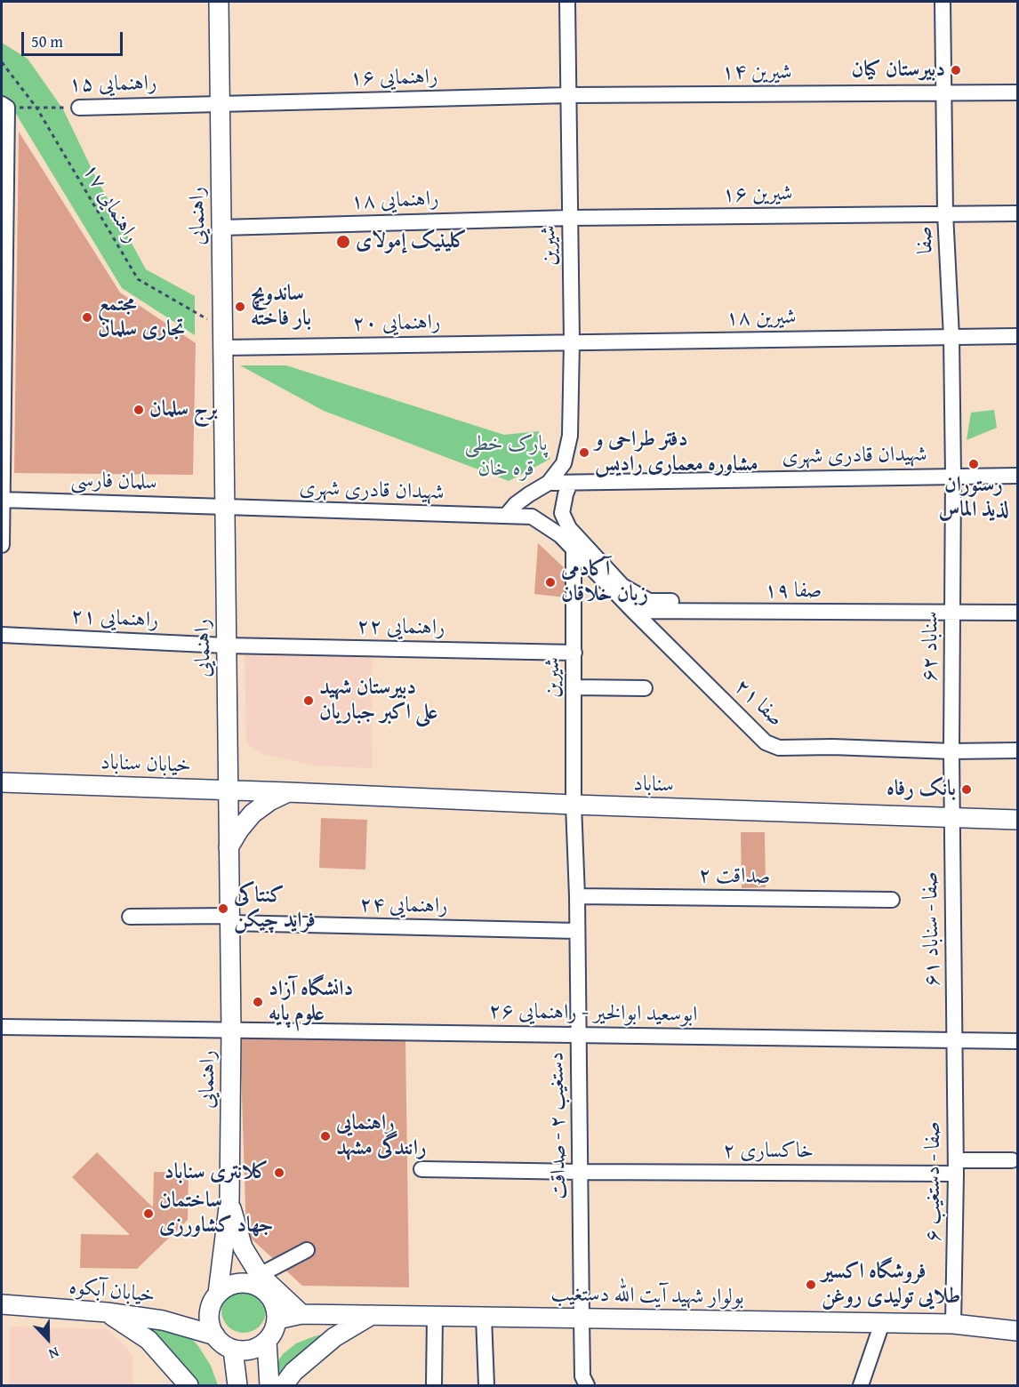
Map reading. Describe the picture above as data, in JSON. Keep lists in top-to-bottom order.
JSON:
{
  "streets": {
    "main road": [
      "راهنمایی",
      "خیابان سناباد",
      "سناباد",
      "خیابان آبکوه",
      "بولوار شهید آیت الله دستغیب"
    ],
    "street": [
      "شیرین ۱۴",
      "راهنمایی ۱۶",
      "راهنمایی ۱۵",
      "شیرین ۱۶",
      "راهنمایی ۱۸",
      "صفا",
      "شیرین",
      "شیرین ۱۸",
      "راهنمایی ۲۰",
      "شهیدان قادری شهری",
      "سلمان فارسی",
      "صفا ۱۹",
      "راهنمایی ۲۱",
      "راهنمایی ۲۲",
      "سناباد ۶۲",
      "صفا ۲۱",
      "صداقت ۲",
      "راهنمایی ۲۴",
      "صفا - سناباد ۶۱",
      "ابوسعید ابوالخیر - راهنمایی ۲۶",
      "دستغیب ۲ - صداقت",
      "خاکساری ۲",
      "صفا - دستغیب ۶"
    ],
    "path": ["راهنمایی ۱۷"]
  },
  "crossings": [
    ["شیرین ۱۴", "راهنمایی ۱۶"],
    ["شیرین ۱۴", "صفا"],
    ["شیرین ۱۴", "شیرین"],
    ["راهنمایی ۱۶", "راهنمایی ۱۵"],
    ["راهنمایی ۱۶", "راهنمایی"],
    ["راهنمایی ۱۶", "شیرین"],
    ["راهنمایی ۱۵", "راهنمایی ۱۷"],
    ["راهنمایی ۱۵", "راهنمایی"],
    ["شیرین ۱۶", "راهنمایی ۱۸"],
    ["شیرین ۱۶", "صفا"],
    ["شیرین ۱۶", "شیرین"],
    ["راهنمایی ۱۸", "راهنمایی"],
    ["راهنمایی ۱۸", "شیرین"],
    ["راهنمایی ۱۷", "راهنمایی"],
    ["راهنمایی", "راهنمایی ۲۰"],
    ["راهنمایی", "شهیدان قادری شهری"],
    ["راهنمایی", "سلمان فارسی"],
    ["راهنمایی", "راهنمایی ۲۱"],
    ["راهنمایی", "راهنمایی ۲۲"],
    ["راهنمایی", "خیابان سناباد"],
    ["راهنمایی", "راهنمایی ۲۴"],
    ["راهنمایی", "ابوسعید ابوالخیر - راهنمایی ۲۶"],
    ["راهنمایی", "خیابان آبکوه"],
    ["راهنمایی", "بولوار شهید آیت الله دستغیب"],
    ["صفا", "شیرین ۱۸"],
    ["صفا", "شهیدان قادری شهری"],
    ["صفا", "سناباد ۶۲"],
    ["شیرین", "شیرین ۱۸"],
    ["شیرین", "راهنمایی ۲۰"],
    ["شیرین", "شهیدان قادری شهری"],
    ["شیرین", "راهنمایی ۲۲"],
    ["شیرین", "صفا ۲۱"],
    ["شیرین", "سناباد"],
    ["شیرین", "دستغیب ۲ - صداقت"],
    ["شیرین ۱۸", "راهنمایی ۲۰"],
    ["شهیدان قادری شهری", "سلمان فارسی"],
    ["شهیدان قادری شهری", "سناباد ۶۲"],
    ["شهیدان قادری شهری", "صفا ۲۱"],
    ["صفا ۱۹", "سناباد ۶۲"],
    ["صفا ۱۹", "صفا ۲۱"],
    ["راهنمایی ۲۱", "راهنمایی ۲۲"],
    ["سناباد ۶۲", "صفا ۲۱"],
    ["سناباد ۶۲", "سناباد"],
    ["سناباد ۶۲", "صفا - سناباد ۶۱"],
    ["خیابان سناباد", "سناباد"],
    ["سناباد", "صفا - سناباد ۶۱"],
    ["سناباد", "دستغیب ۲ - صداقت"],
    ["صداقت ۲", "دستغیب ۲ - صداقت"],
    ["راهنمایی ۲۴", "دستغیب ۲ - صداقت"],
    ["صفا - سناباد ۶۱", "ابوسعید ابوالخیر - راهنمایی ۲۶"],
    ["صفا - سناباد ۶۱", "صفا - دستغیب ۶"],
    ["ابوسعید ابوالخیر - راهنمایی ۲۶", "دستغیب ۲ - صداقت"],
    ["ابوسعید ابوالخیر - راهنمایی ۲۶", "صفا - دستغیب ۶"],
    ["دستغیب ۲ - صداقت", "خاکساری ۲"],
    ["دستغیب ۲ - صداقت", "بولوار شهید آیت الله دستغیب"],
    ["خاکساری ۲", "صفا - دستغیب ۶"],
    ["صفا - دستغیب ۶", "بولوار شهید آیت الله دستغیب"],
    ["خیابان آبکوه", "بولوار شهید آیت الله دستغیب"]
  ],
  "parks": ["پارک خطی قره خان"],
  "places": [
    "دبیرستان کیان",
    "کلینیک إمولای",
    "ساندویچ بار فاخته",
    "مجتمع تجاری سلمان",
    "برج سلمان",
    "دفتر طراحی و مشاوره معماری رادیس",
    "رستوران لذیذ الماس",
    "آکادمی زبان خلاقان",
    "دبیرستان شهید علی اکبر جباریان",
    "بانک رفاه",
    "کنتاکی فراید چیکن",
    "دانشگاه آزاد علوم پایه",
    "راهنمایی رانندگی مشهد",
    "کلانتری سناباد",
    "ساختمان جهاد کشاورزی",
    "فروشگاه اکسیر طلایی تولیدی روغن"
  ],
  "scale_bar": "50 m",
  "north": "bottom"
}
